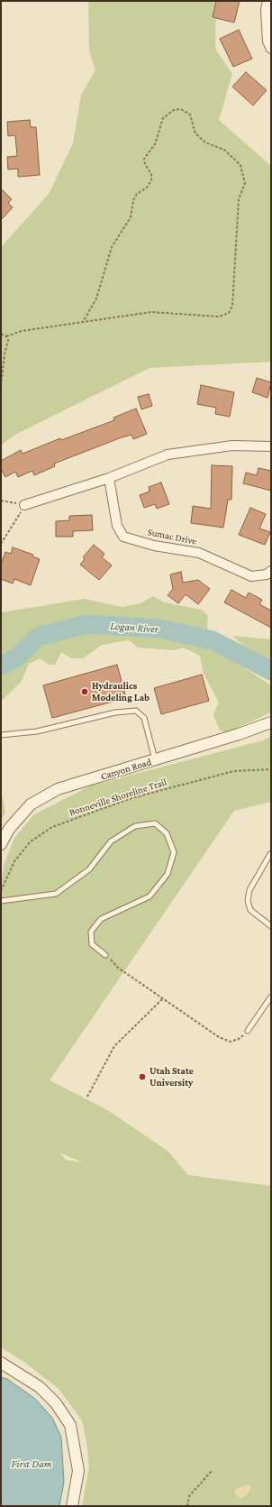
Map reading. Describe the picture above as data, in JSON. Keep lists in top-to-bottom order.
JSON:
{
  "streets": {
    "street": ["Sumac Drive", "Canyon Road"],
    "path": ["Bonneville Shoreline Trail"]
  },
  "water": ["Logan River", "First Dam"],
  "places": ["Hydraulics Modeling Lab", "Utah State University"]
}
